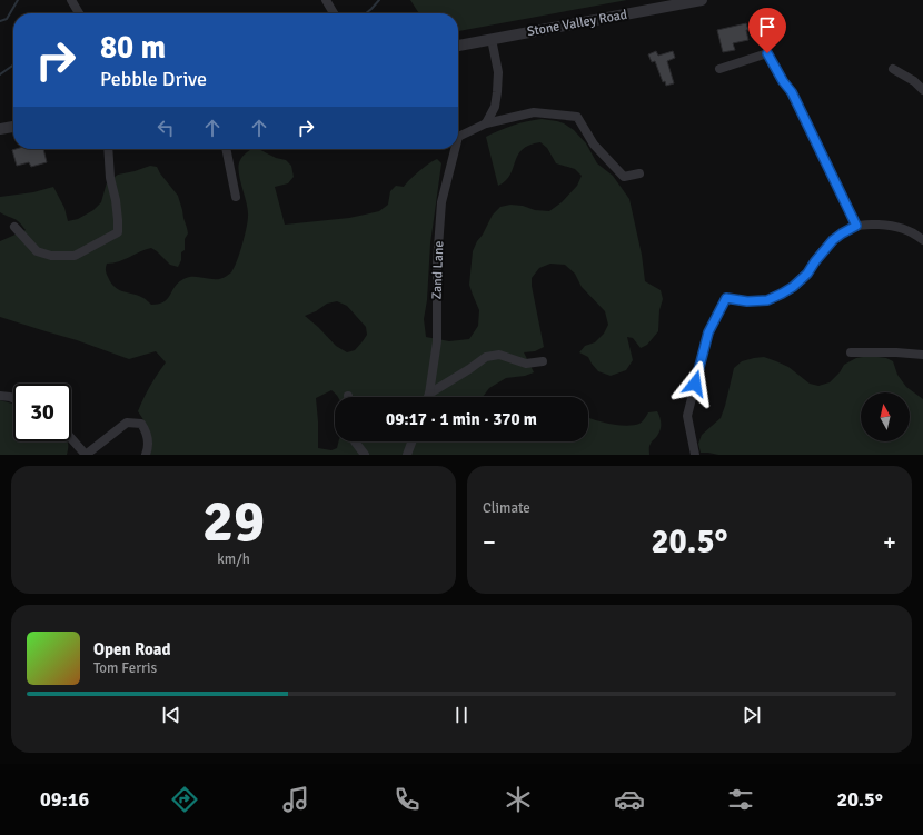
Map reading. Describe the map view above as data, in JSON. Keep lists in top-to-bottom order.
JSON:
{
  "streets": {
    "street": ["Stone Valley Road", "Zand Lane"]
  },
  "north": "top",
  "page": {
    "turn": ["80 m", "Pebble Drive"],
    "limit": "30",
    "trip": "09:17 · 1 min · 370 m",
    "tile": [
      ["29", "km/h"],
      "Climate"
    ],
    "heat": ["−", "20.5°", "+"],
    "song": ["Open Road", "Tom Ferris"],
    "tabs": ["09:16", "20.5°"]
  }
}
